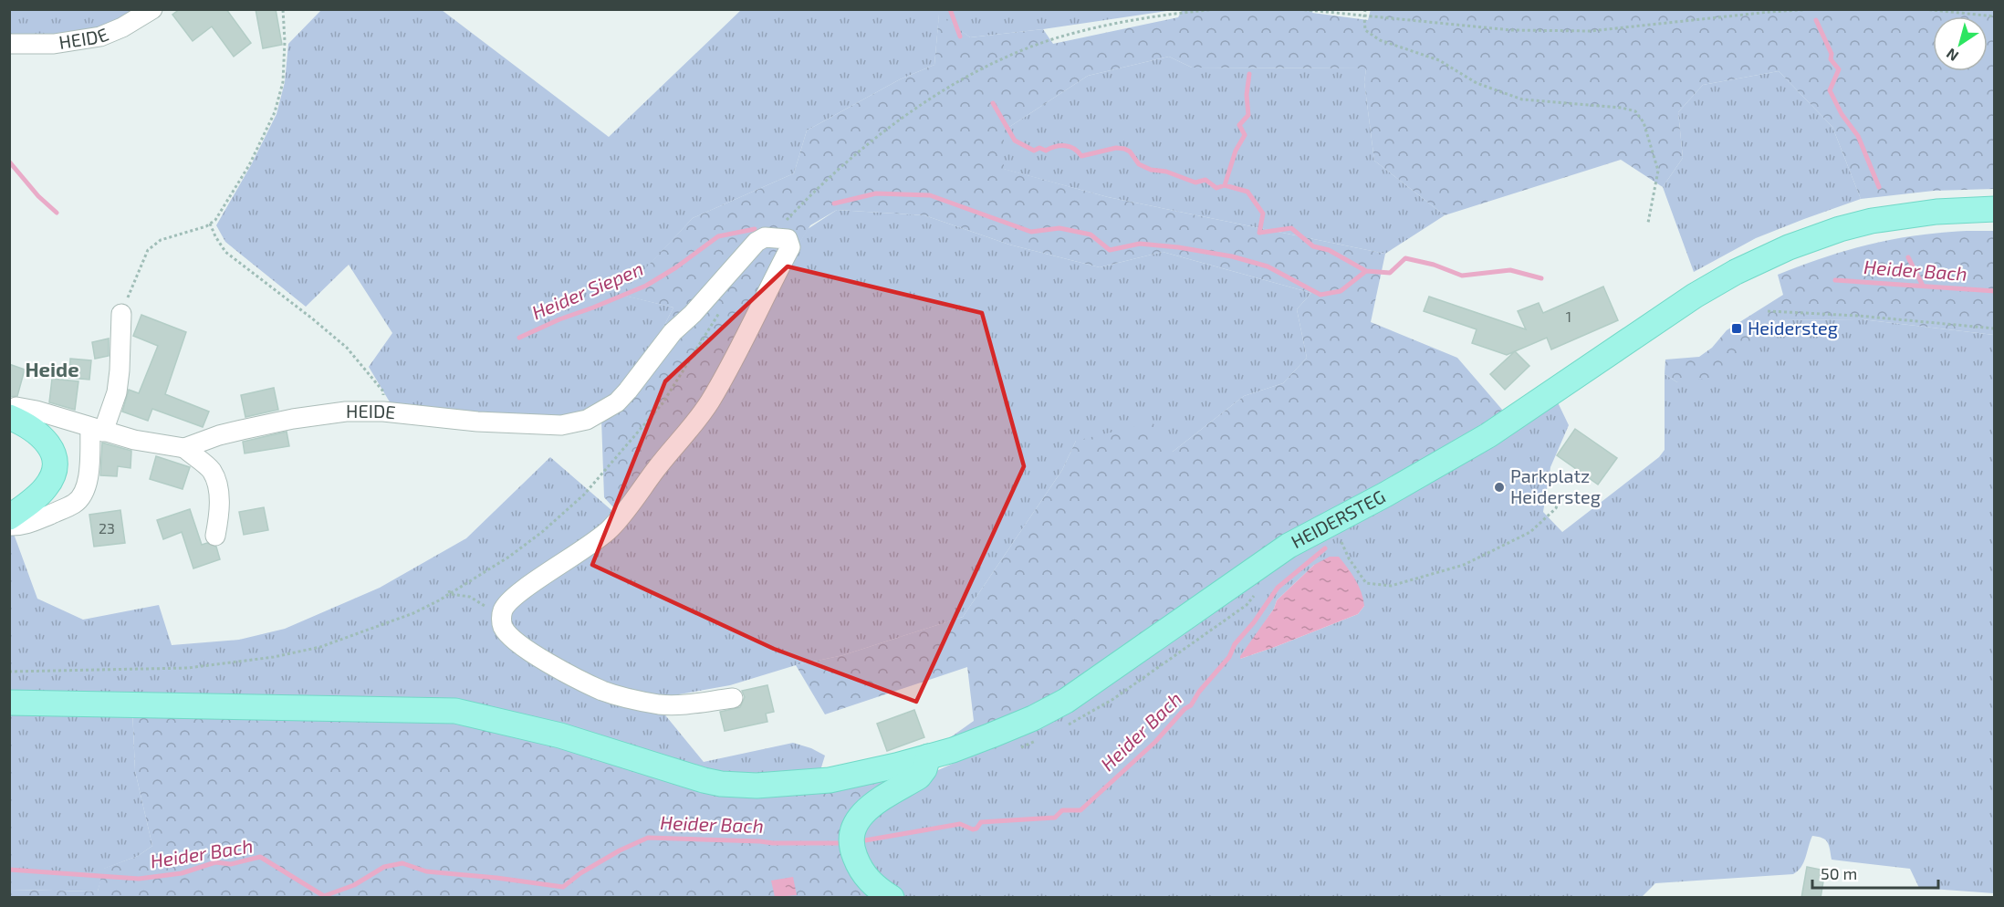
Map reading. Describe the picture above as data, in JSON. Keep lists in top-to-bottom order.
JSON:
{
  "streets": {
    "main road": ["HEIDERSTEG"],
    "street": ["HEIDE"]
  },
  "districts": ["Heide"],
  "water": ["Heider Bach", "Heider Siepen"],
  "places": {
    "transit": ["Heidersteg"],
    "other": ["Parkplatz Heidersteg"]
  },
  "house_numbers": ["1", "23"],
  "scale_bar": "50 m",
  "north": "bottom left"
}
